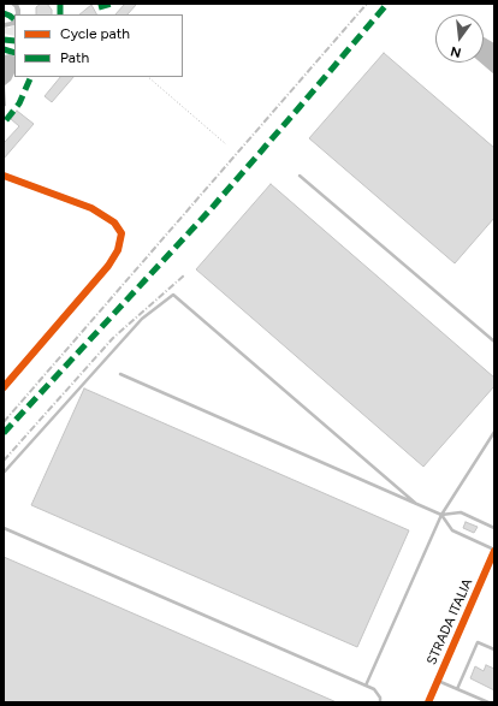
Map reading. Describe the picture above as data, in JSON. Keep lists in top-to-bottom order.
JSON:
{
  "streets": {
    "street": ["STRADA ITALIA"]
  },
  "legend": ["Cycle path", "Path"],
  "north": "bottom"
}
